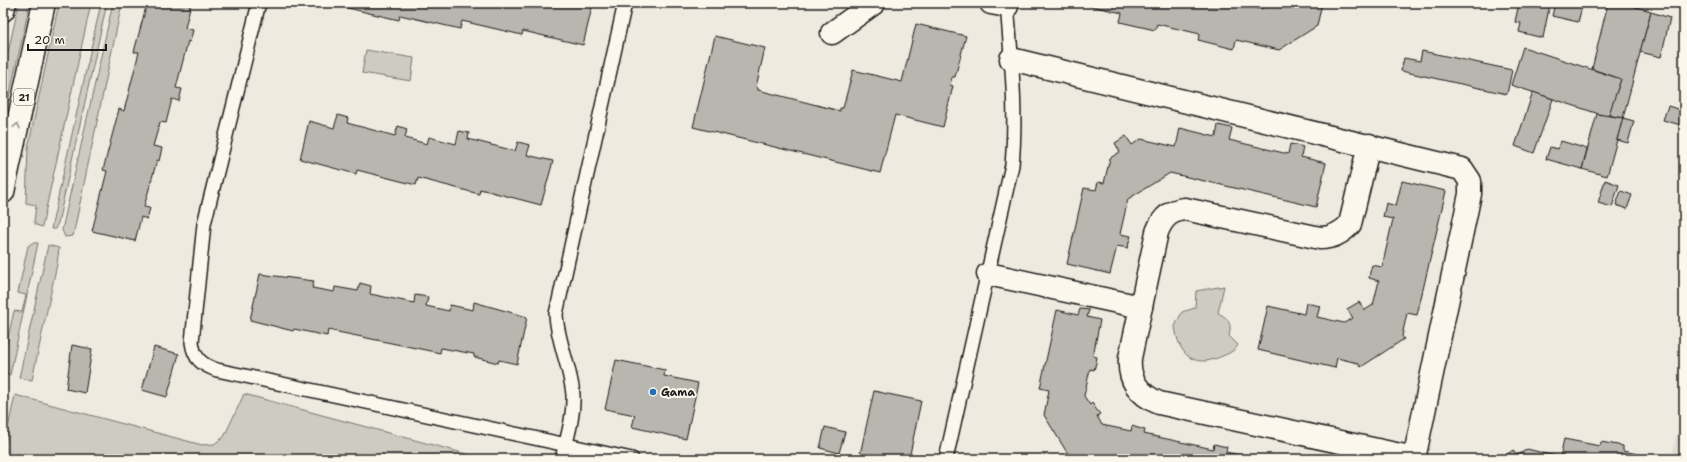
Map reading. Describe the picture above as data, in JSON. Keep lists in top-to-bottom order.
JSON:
{
  "streets": {
    "street": ["21"]
  },
  "places": ["Gama"],
  "scale_bar": "20 m"
}
